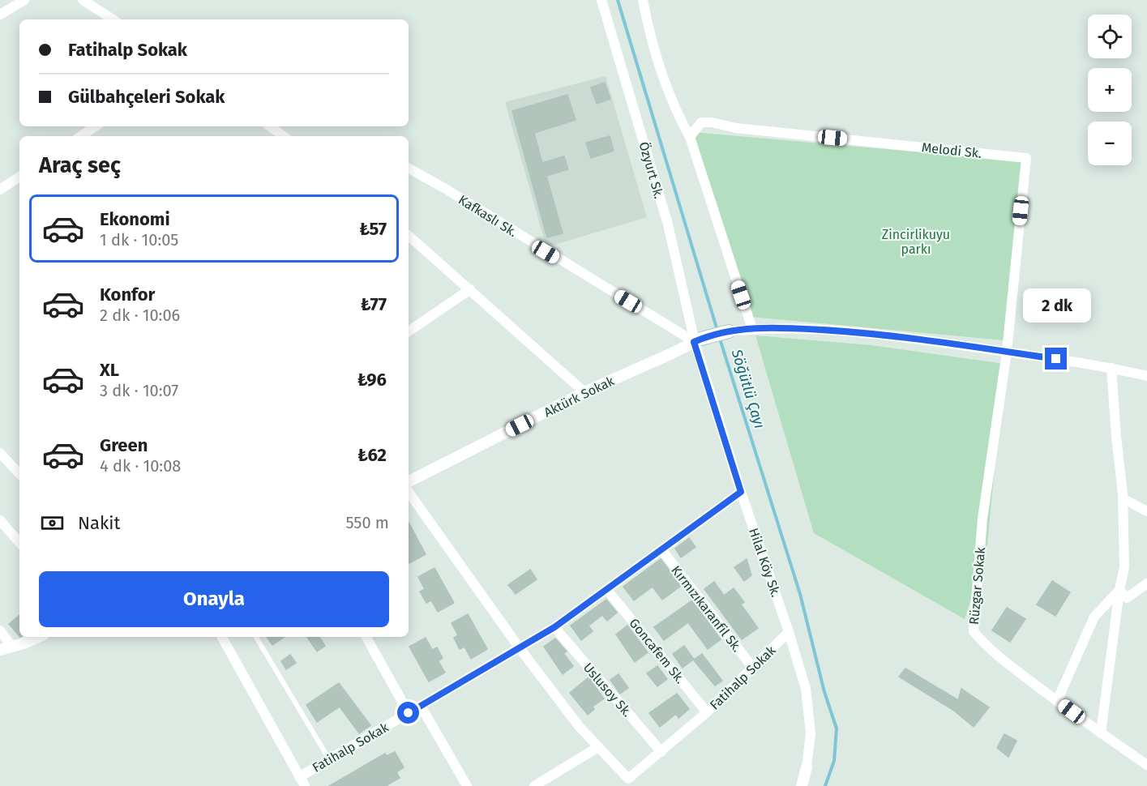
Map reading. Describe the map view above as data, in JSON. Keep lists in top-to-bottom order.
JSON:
{
  "streets": {
    "street": [
      "Melodi Sk.",
      "Özyurt Sk.",
      "Kafkaslı Sk.",
      "Aktürk Sokak",
      "Hilal Köy Sk.",
      "Rüzgar Sokak",
      "Kırmızıkaranfil Sk.",
      "Goncafem Sk.",
      "Fatihalp Sokak",
      "Uslusoy Sk."
    ]
  },
  "crossings": [
    ["Melodi Sk.", "Rüzgar Sokak"],
    ["Özyurt Sk.", "Kafkaslı Sk."],
    ["Özyurt Sk.", "Aktürk Sokak"],
    ["Özyurt Sk.", "Hilal Köy Sk."],
    ["Kafkaslı Sk.", "Aktürk Sokak"],
    ["Kafkaslı Sk.", "Hilal Köy Sk."],
    ["Aktürk Sokak", "Hilal Köy Sk."],
    ["Hilal Köy Sk.", "Fatihalp Sokak"],
    ["Kırmızıkaranfil Sk.", "Fatihalp Sokak"],
    ["Goncafem Sk.", "Fatihalp Sokak"],
    ["Fatihalp Sokak", "Uslusoy Sk."]
  ],
  "water": ["Söğütlü Çayı"],
  "parks": ["Zincirlikuyu parkı"],
  "page": {
    "map_buttons": ["+", "−"],
    "banner": ["Fatihalp Sokak", "Gülbahçeleri Sokak"],
    "heading": "Araç seç",
    "list": [
      {
        "name": "Ekonomi",
        "note": "1 dk · 10:05",
        "value": "₺57"
      },
      {
        "name": "Konfor",
        "note": "2 dk · 10:06",
        "value": "₺77"
      },
      {
        "name": "XL",
        "note": "3 dk · 10:07",
        "value": "₺96"
      },
      {
        "name": "Green",
        "note": "4 dk · 10:08",
        "value": "₺62"
      }
    ],
    "bubble": "2 dk",
    "pay": ["Nakit", "550 m"],
    "buttons": "Onayla"
  }
}
